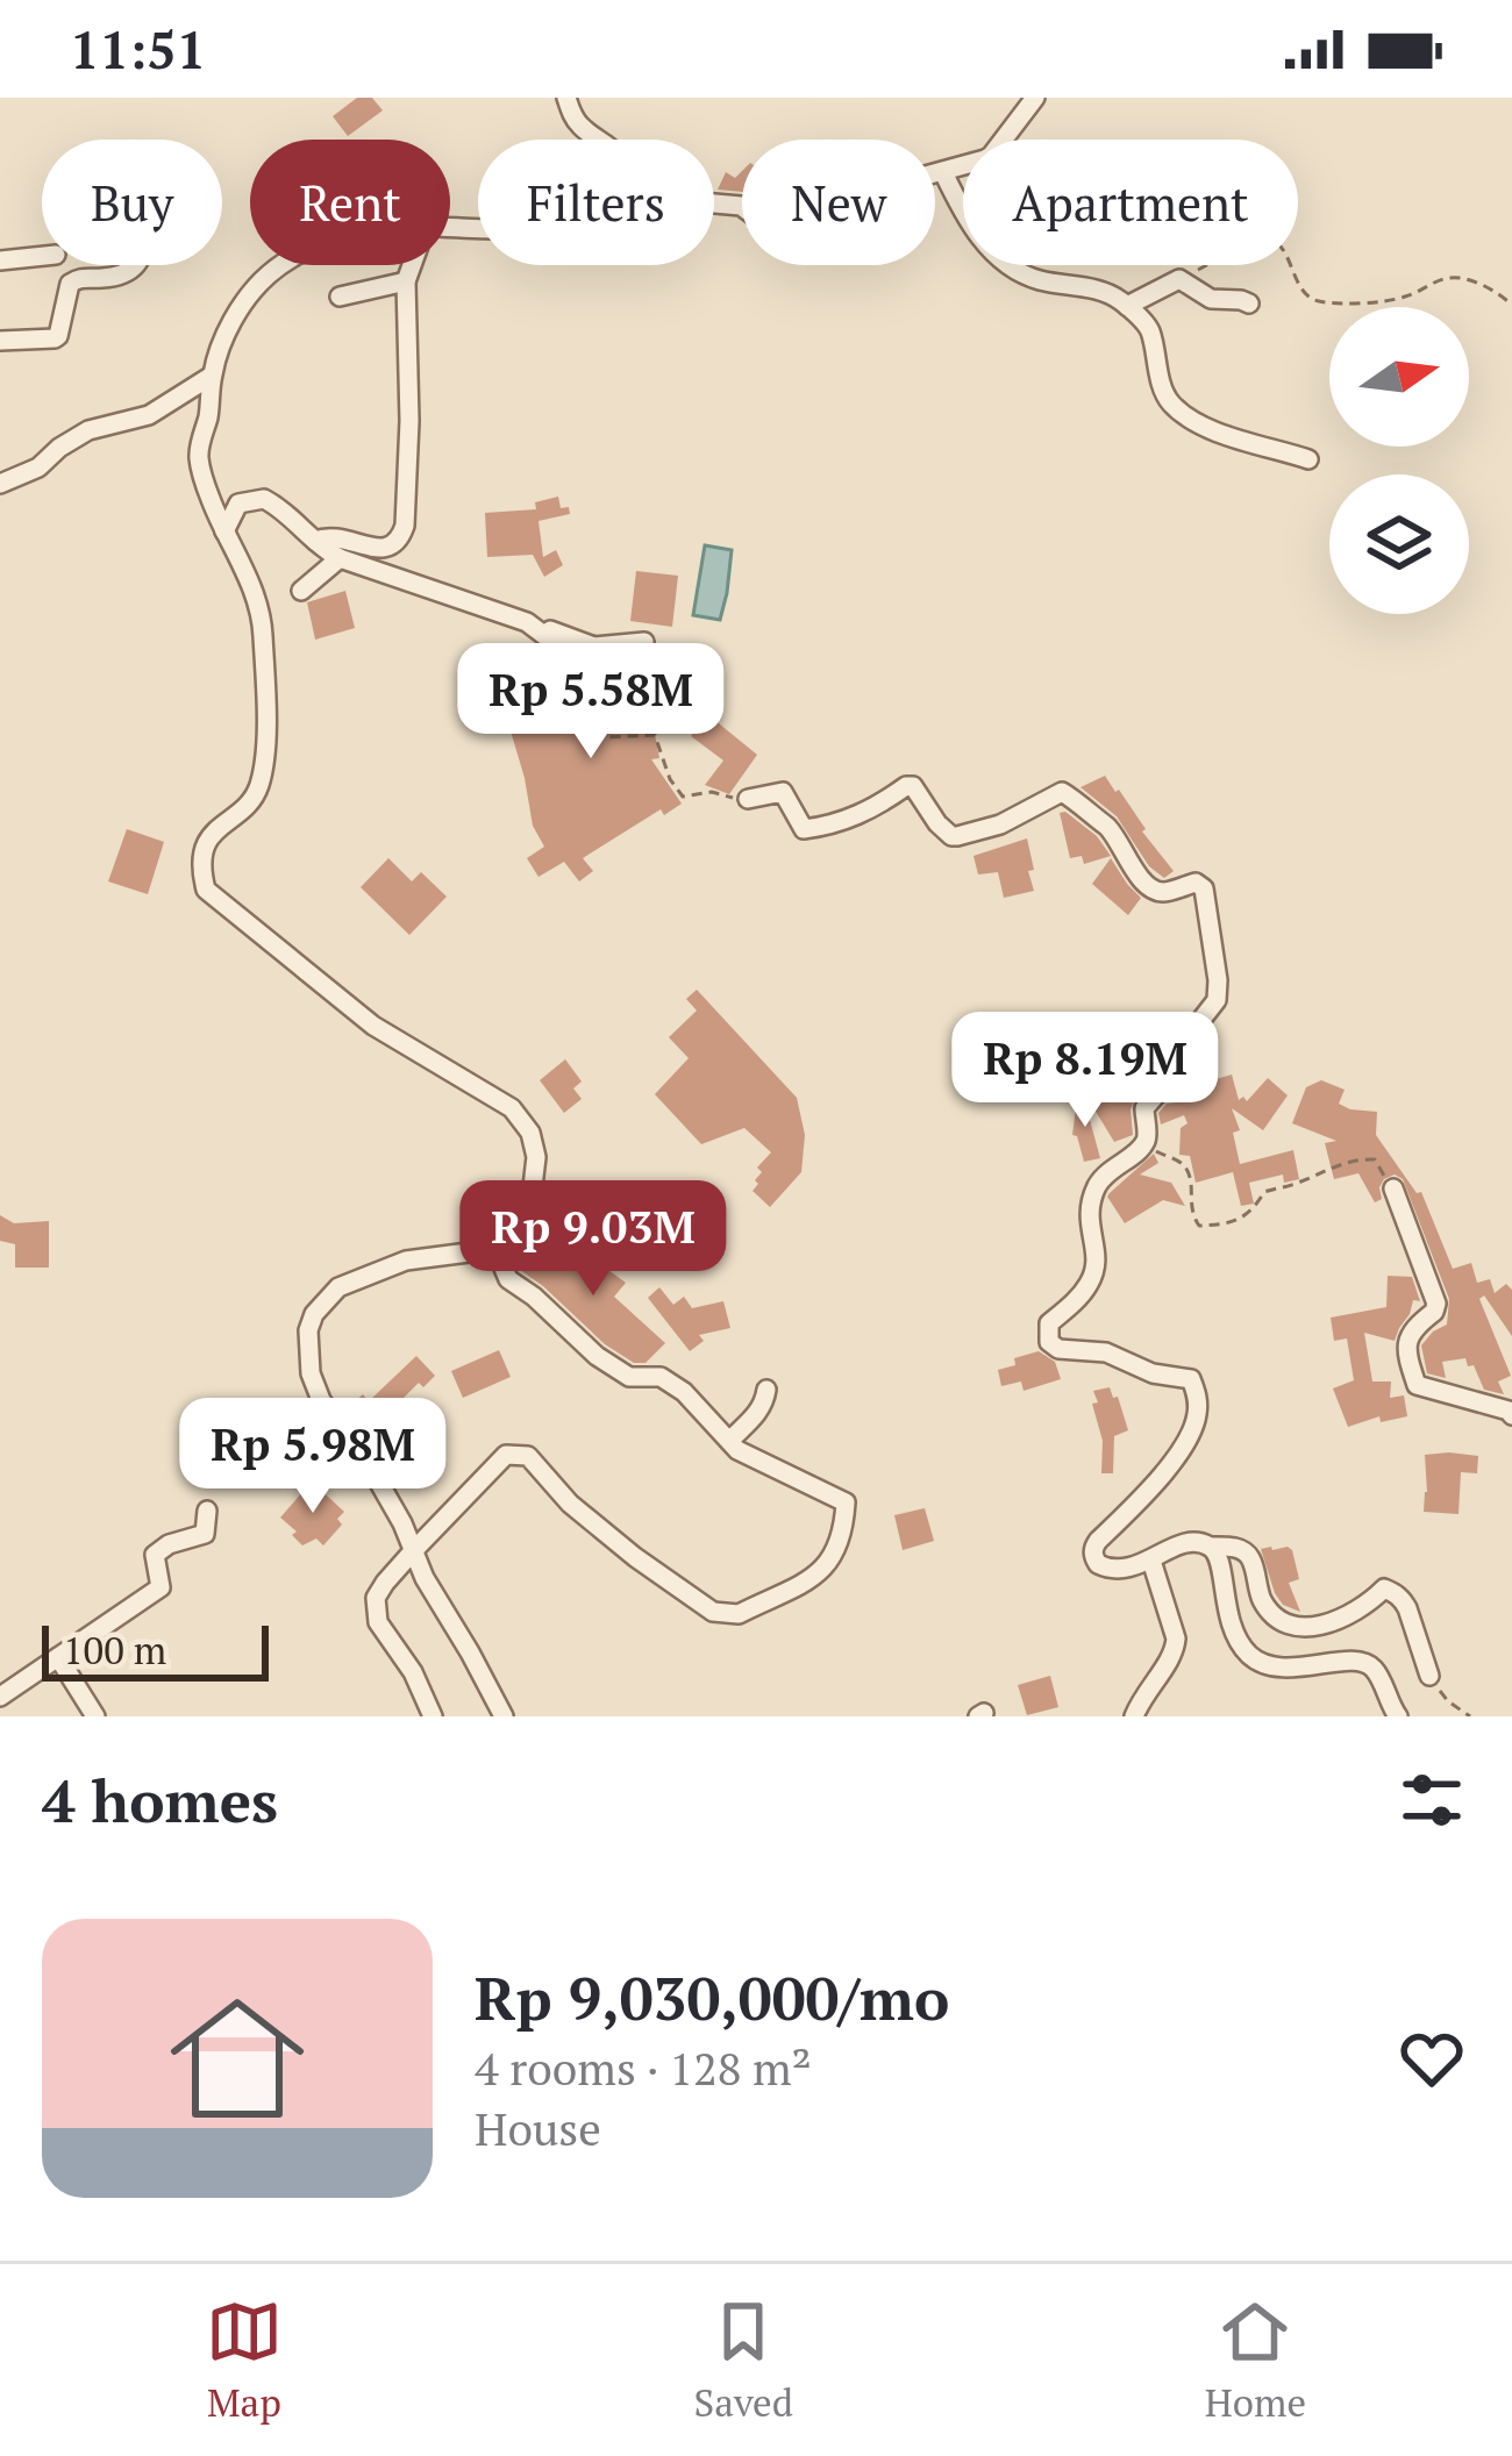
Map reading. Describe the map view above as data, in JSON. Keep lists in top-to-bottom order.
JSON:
{
  "scale_bar": "100 m",
  "north": "right",
  "page": {
    "status": "11:51",
    "chip": [
      "Buy",
      "Rent",
      "Filters",
      "New",
      "Apartment"
    ],
    "price": [
      "Rp 5.58M",
      "Rp 8.19M",
      "Rp 9.03M",
      "Rp 5.98M"
    ],
    "scale": "100 m",
    "heading": "4 homes",
    "list": [
      {
        "name": "Rp 9,030,000/mo",
        "note": "4 rooms · 128 m² · House"
      }
    ],
    "tabs": ["Map", "Saved", "Home"]
  }
}
